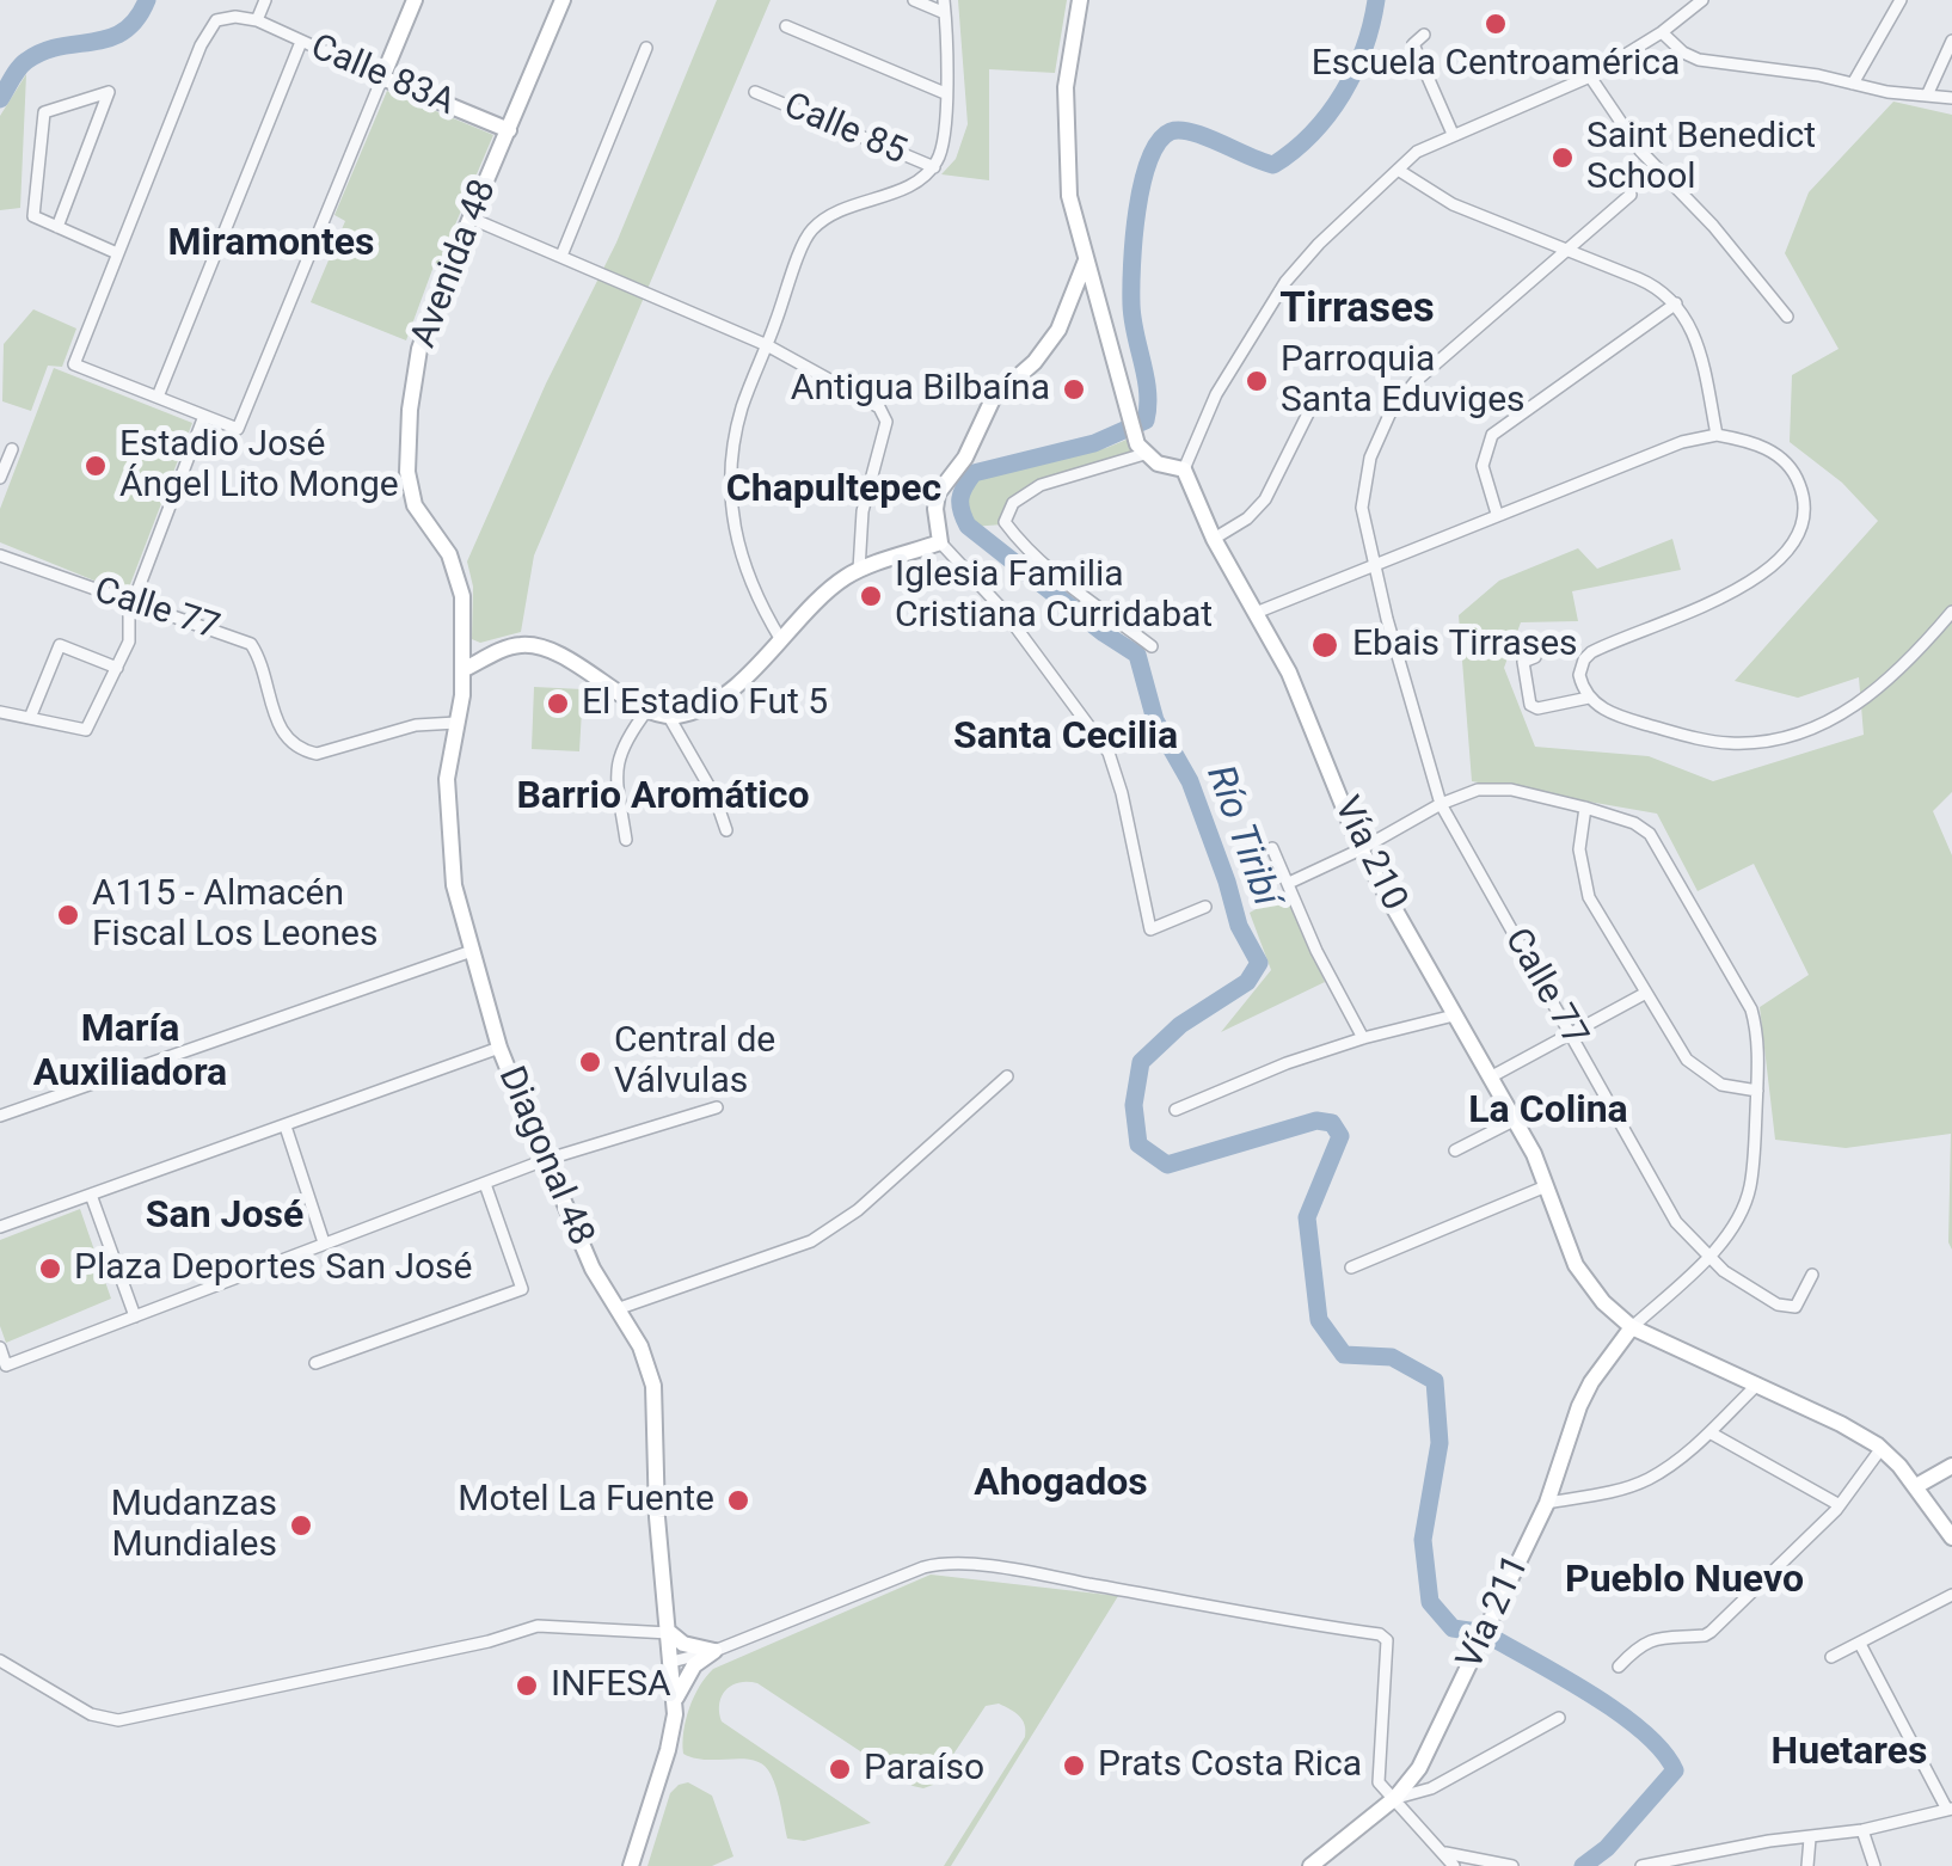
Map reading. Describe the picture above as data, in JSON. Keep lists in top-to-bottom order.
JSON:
{
  "streets": {
    "street": [
      "Calle 83A",
      "Calle 85",
      "Avenida 48",
      "Calle 77",
      "Vía 210",
      "Diagonal 48",
      "Vía 211"
    ]
  },
  "crossings": [
    ["Calle 83A", "Avenida 48"],
    ["Avenida 48", "Diagonal 48"],
    ["Calle 77", "Diagonal 48"],
    ["Vía 210", "Vía 211"]
  ],
  "districts": [
    "Miramontes",
    "Tirrases",
    "Chapultepec",
    "Santa Cecilia",
    "Barrio Aromático",
    "María Auxiliadora",
    "La Colina",
    "San José",
    "Ahogados",
    "Pueblo Nuevo",
    "Huetares"
  ],
  "water": ["Río Tiribí"],
  "places": [
    "Escuela Centroamérica",
    "Saint Benedict School",
    "Parroquia Santa Eduviges",
    "Antigua Bilbaína",
    "Estadio José Ángel Lito Monge",
    "Iglesia Familia Cristiana Curridabat",
    "Ebais Tirrases",
    "El Estadio Fut 5",
    "A115 - Almacén Fiscal Los Leones",
    "Central de Válvulas",
    "Plaza Deportes San José",
    "Motel La Fuente",
    "Mudanzas Mundiales",
    "INFESA",
    "Prats Costa Rica",
    "Paraíso"
  ]
}
